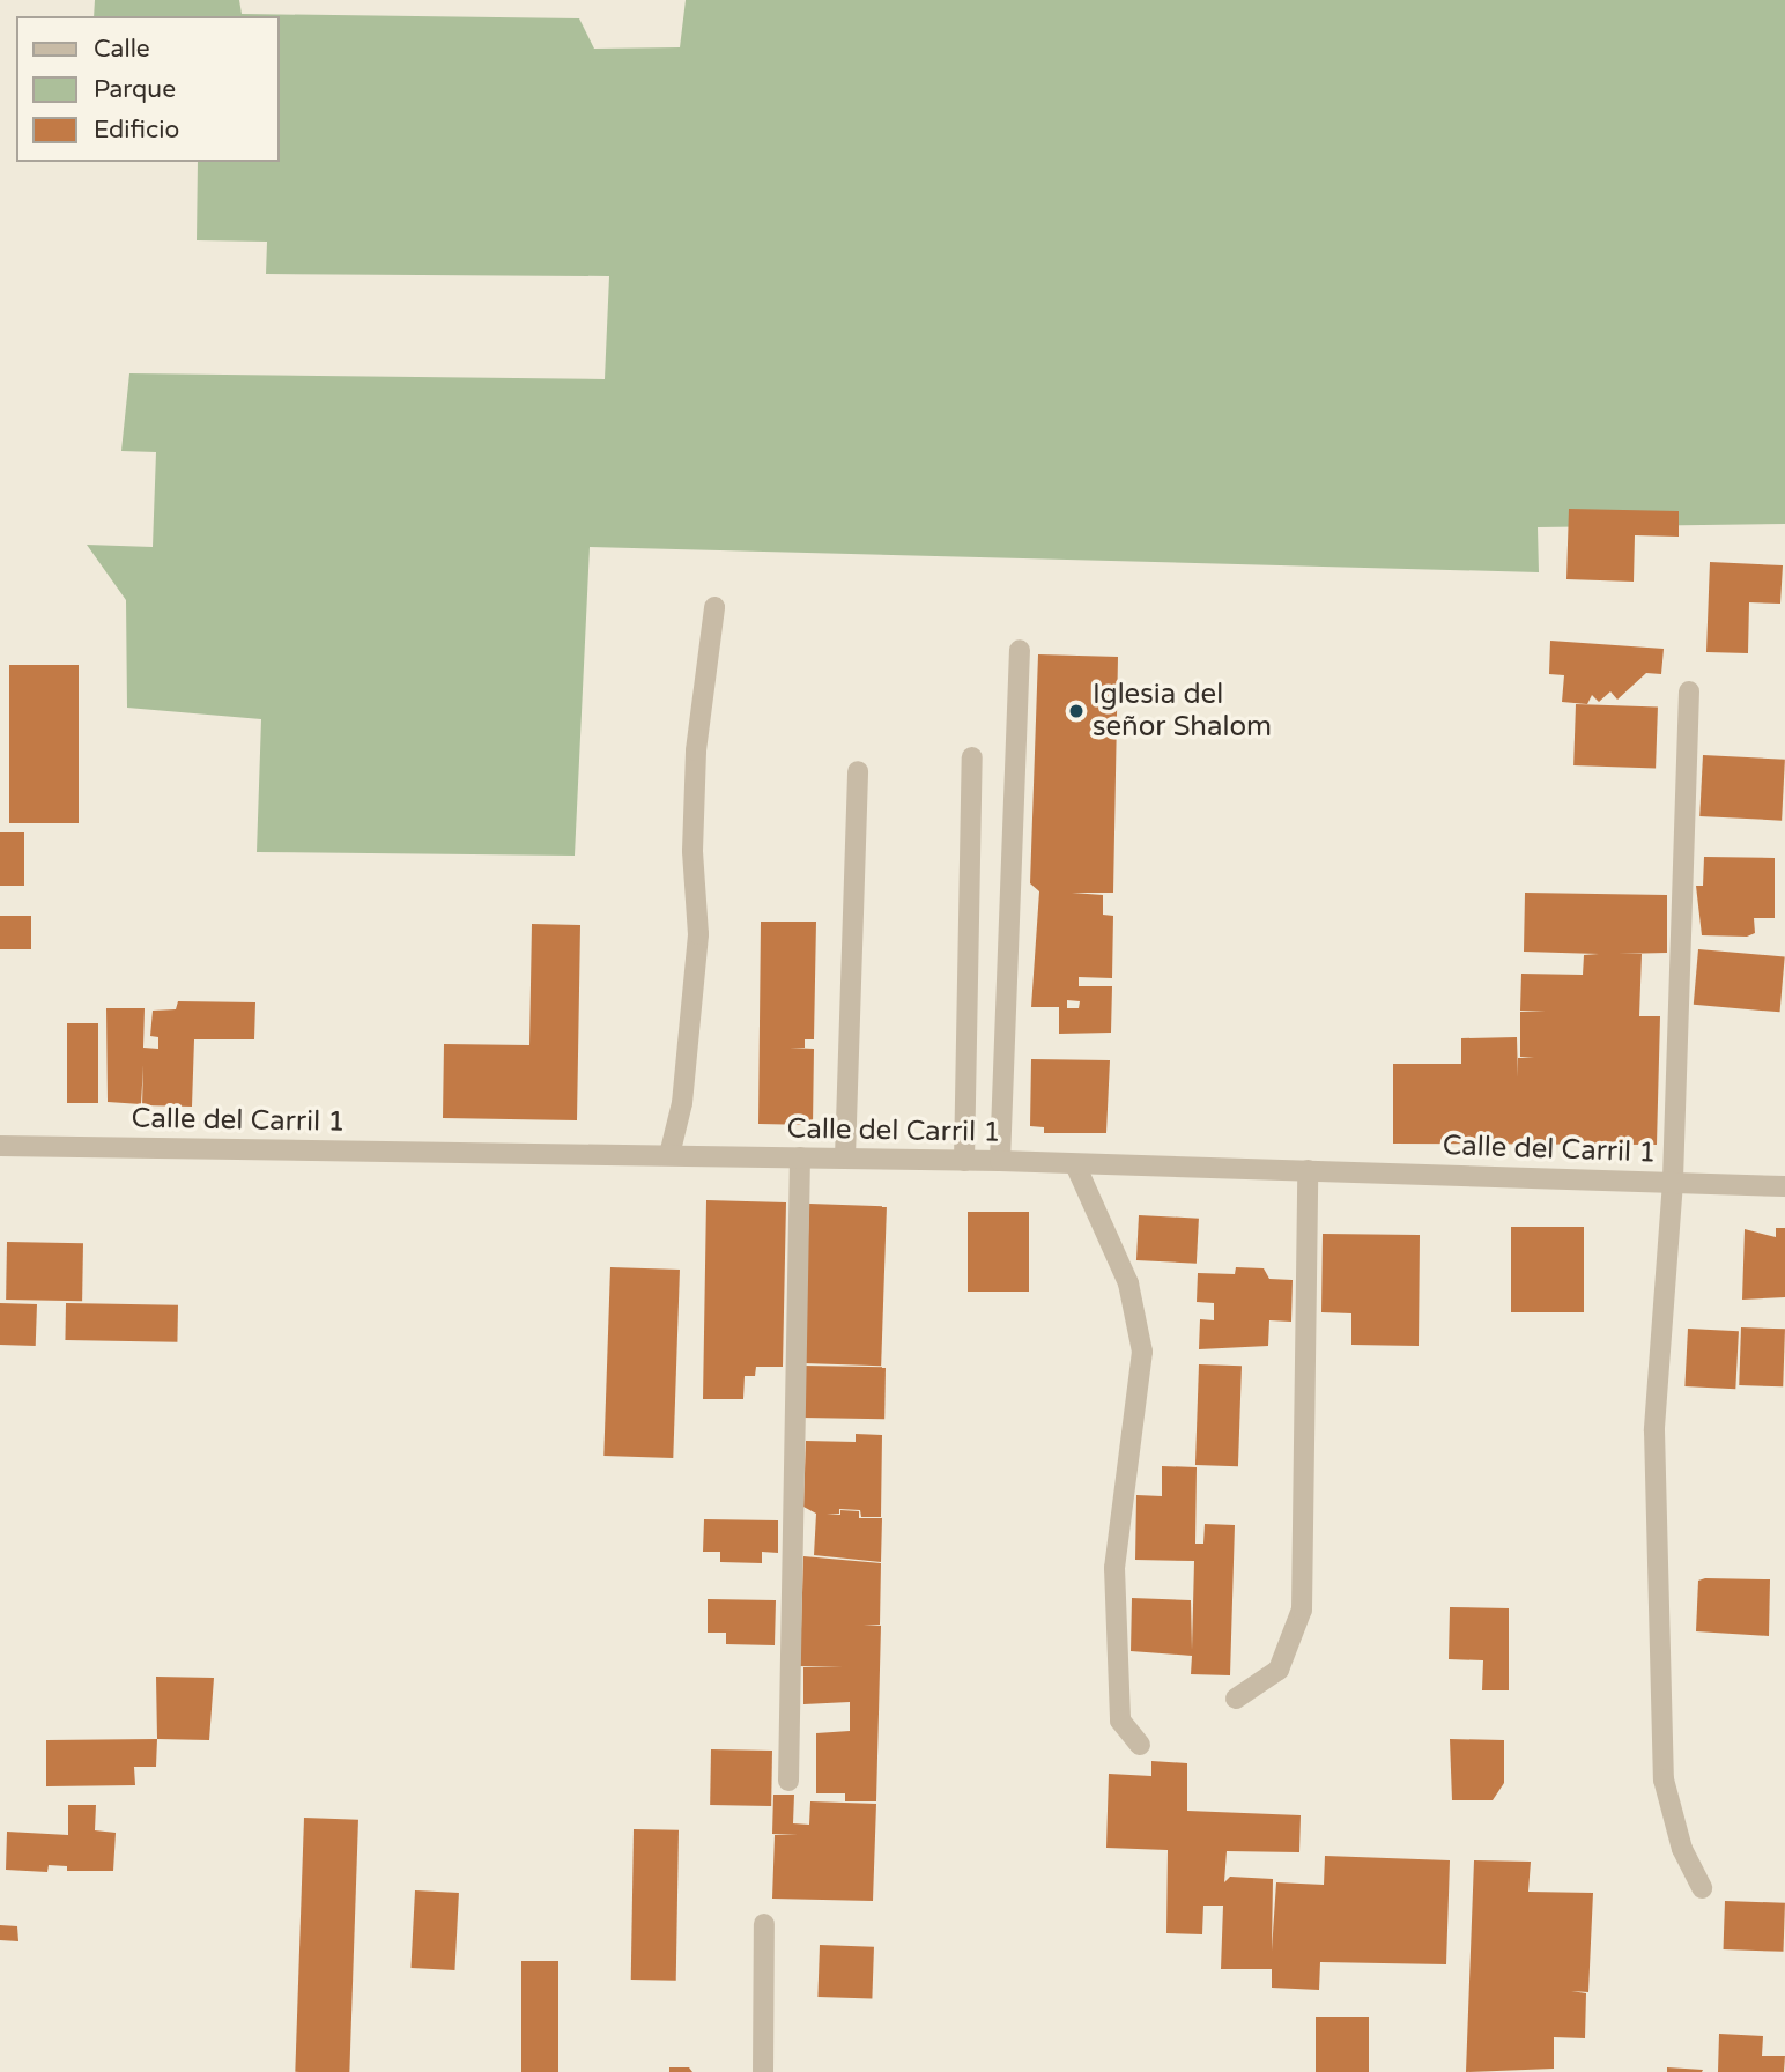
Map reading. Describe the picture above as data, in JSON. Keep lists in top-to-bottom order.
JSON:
{
  "streets": {
    "street": ["Calle del Carril 1"]
  },
  "places": ["Iglesia del señor Shalom"],
  "legend": ["Calle", "Parque", "Edificio"]
}
